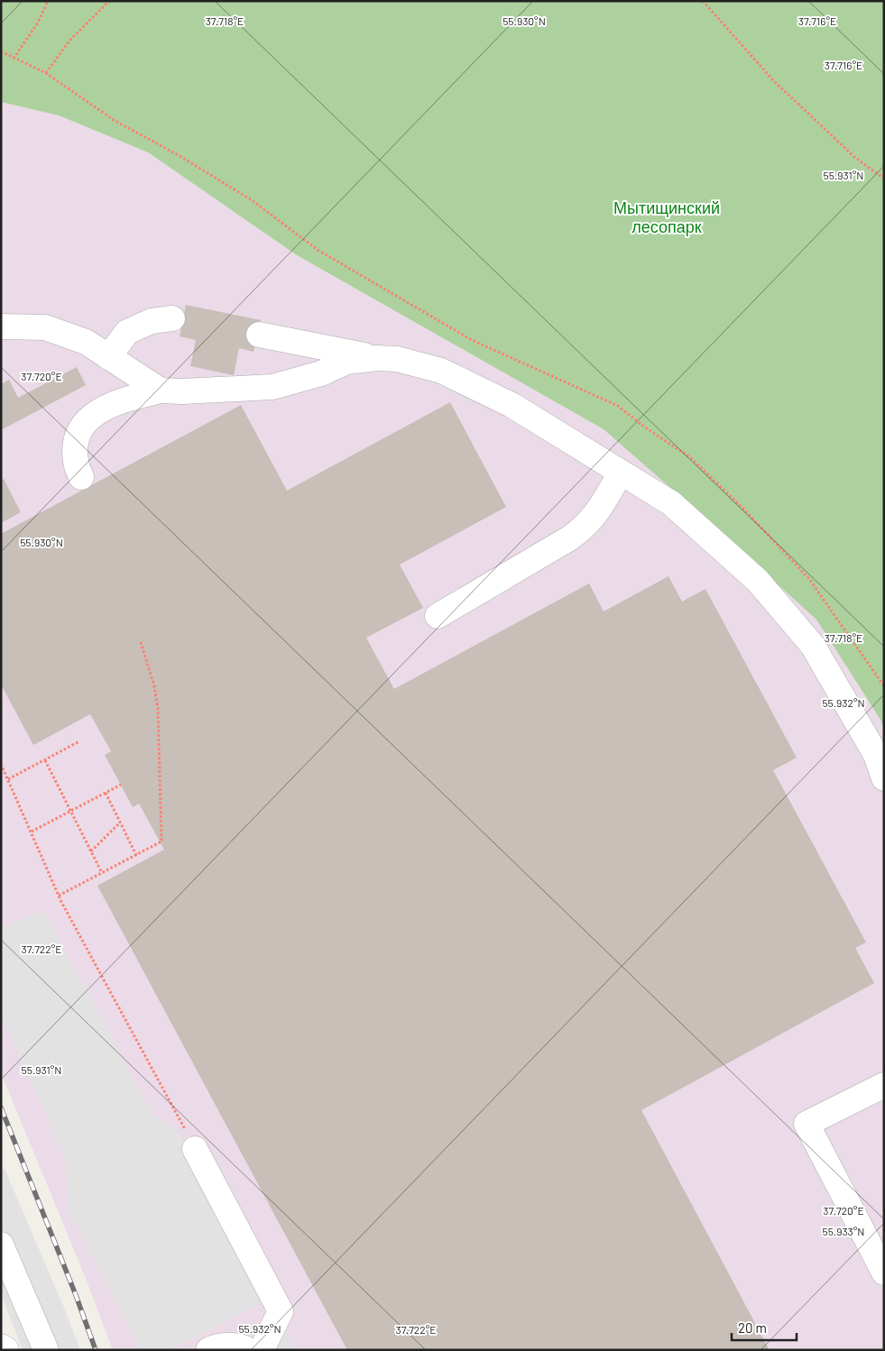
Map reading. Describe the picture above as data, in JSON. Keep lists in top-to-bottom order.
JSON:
{
  "parks": ["Мытищинский лесопарк"],
  "scale_bar": "20 m",
  "coordinates": [
    "37.716°E",
    "37.718°E",
    "55.930°N",
    "55.931°N",
    "37.720°E",
    "55.932°N",
    "37.722°E",
    "55.933°N"
  ]
}
